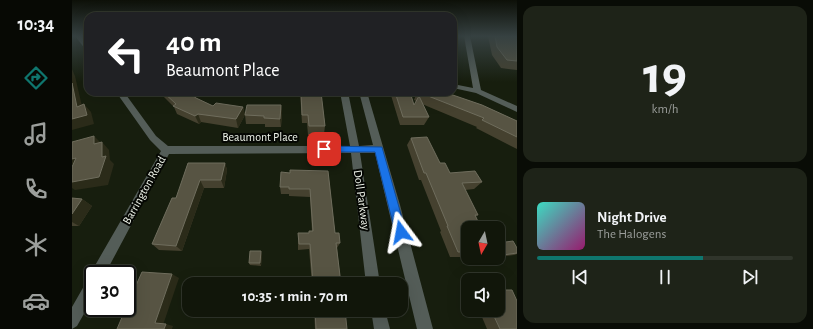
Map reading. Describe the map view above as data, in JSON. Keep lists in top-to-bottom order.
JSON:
{
  "streets": {
    "street": ["Beaumont Place", "Barrington Road", "Doll Parkway"]
  },
  "crossings": [
    ["Beaumont Place", "Barrington Road"],
    ["Beaumont Place", "Doll Parkway"]
  ],
  "north": "bottom",
  "page": {
    "tabs": "10:34",
    "tile": ["19", "km/h"],
    "turn": ["40 m", "Beaumont Place"],
    "song": ["Night Drive", "The Halogens"],
    "limit": "30",
    "trip": "10:35 · 1 min · 70 m"
  }
}
